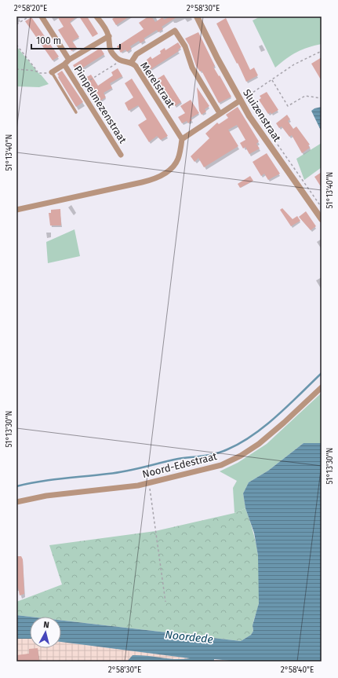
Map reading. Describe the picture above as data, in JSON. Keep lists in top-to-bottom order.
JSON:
{
  "streets": {
    "street": [
      "Merelstraat",
      "Pimpelmezenstraat",
      "Sluizenstraat",
      "Noord-Edestraat"
    ]
  },
  "water": ["Noordede"],
  "scale_bar": "100 m",
  "north": "top",
  "coordinates": [
    "2°58'20\"E",
    "2°58'30\"E",
    "51°13'40\"N",
    "51°13'30\"N",
    "2°58'40\"E"
  ]
}
